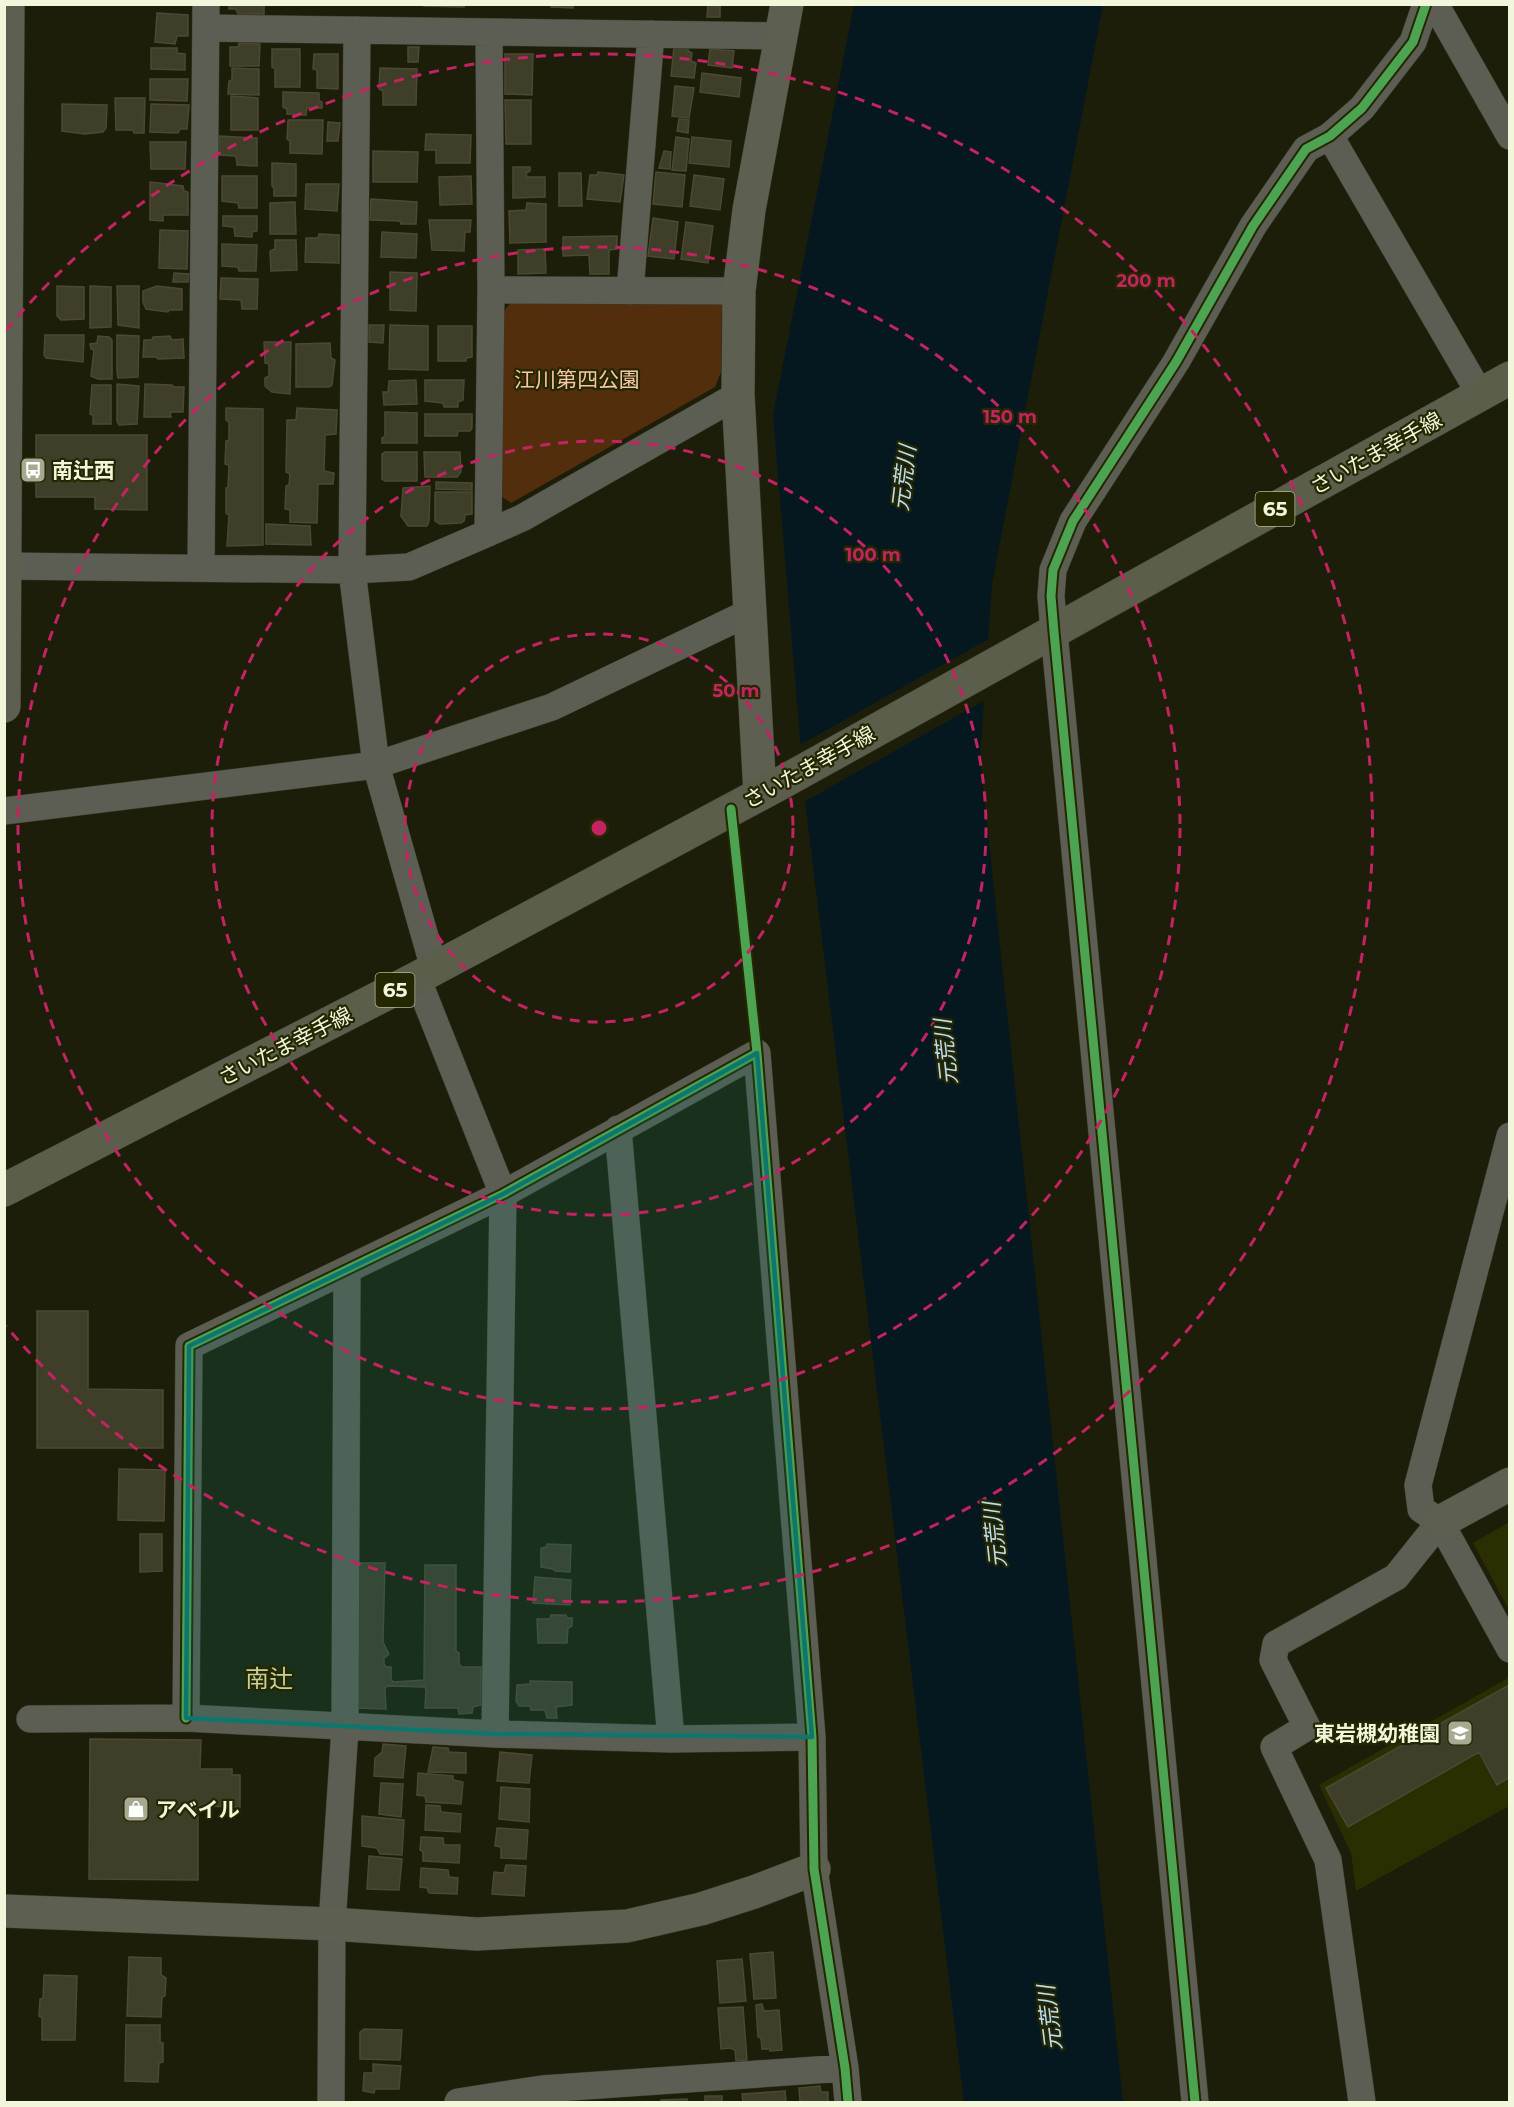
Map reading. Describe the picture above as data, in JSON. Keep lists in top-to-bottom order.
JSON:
{
  "streets": {
    "main road": ["さいたま幸手線", "65"]
  },
  "districts": ["南辻"],
  "water": ["元荒川"],
  "parks": ["江川第四公園"],
  "places": {
    "bus stop": ["南辻西"],
    "school or university": ["東岩槻幼稚園"],
    "shop": ["アベイル"]
  },
  "rings": [
    "200 m",
    "150 m",
    "100 m",
    "50 m"
  ]
}
